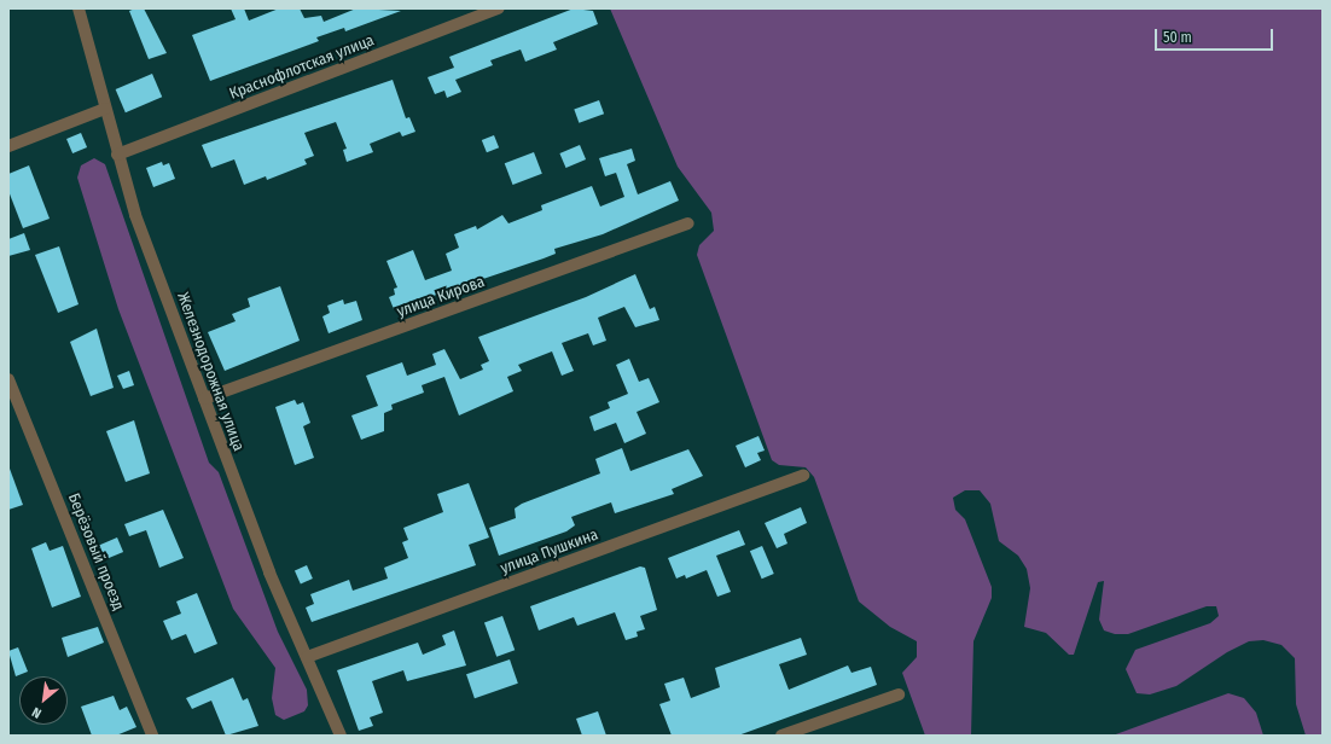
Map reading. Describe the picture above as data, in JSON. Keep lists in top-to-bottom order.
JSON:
{
  "streets": {
    "street": [
      "Краснофлотская улица",
      "улица Кирова",
      "Железнодорожная улица",
      "Берёзовый проезд",
      "улица Пушкина"
    ]
  },
  "crossings": [
    ["Краснофлотская улица", "Железнодорожная улица"],
    ["улица Кирова", "Железнодорожная улица"],
    ["Железнодорожная улица", "улица Пушкина"]
  ],
  "scale_bar": "50 m",
  "north": "bottom left"
}
